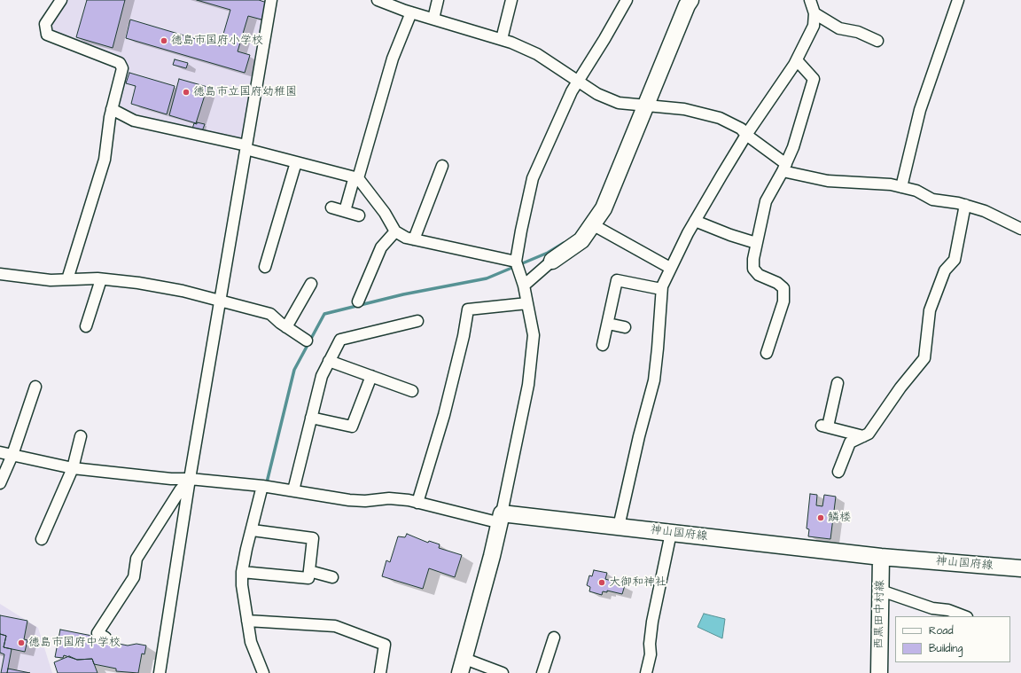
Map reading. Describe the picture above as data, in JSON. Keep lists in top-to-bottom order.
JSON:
{
  "streets": {
    "main road": ["神山国府線", "西黒田中村線"]
  },
  "crossings": [
    ["神山国府線", "西黒田中村線"]
  ],
  "places": [
    "徳島市国府小学校",
    "徳島市立国府幼稚園",
    "鱗楼",
    "大御和神社",
    "徳島市国府中学校"
  ],
  "legend": ["Road", "Building"]
}
